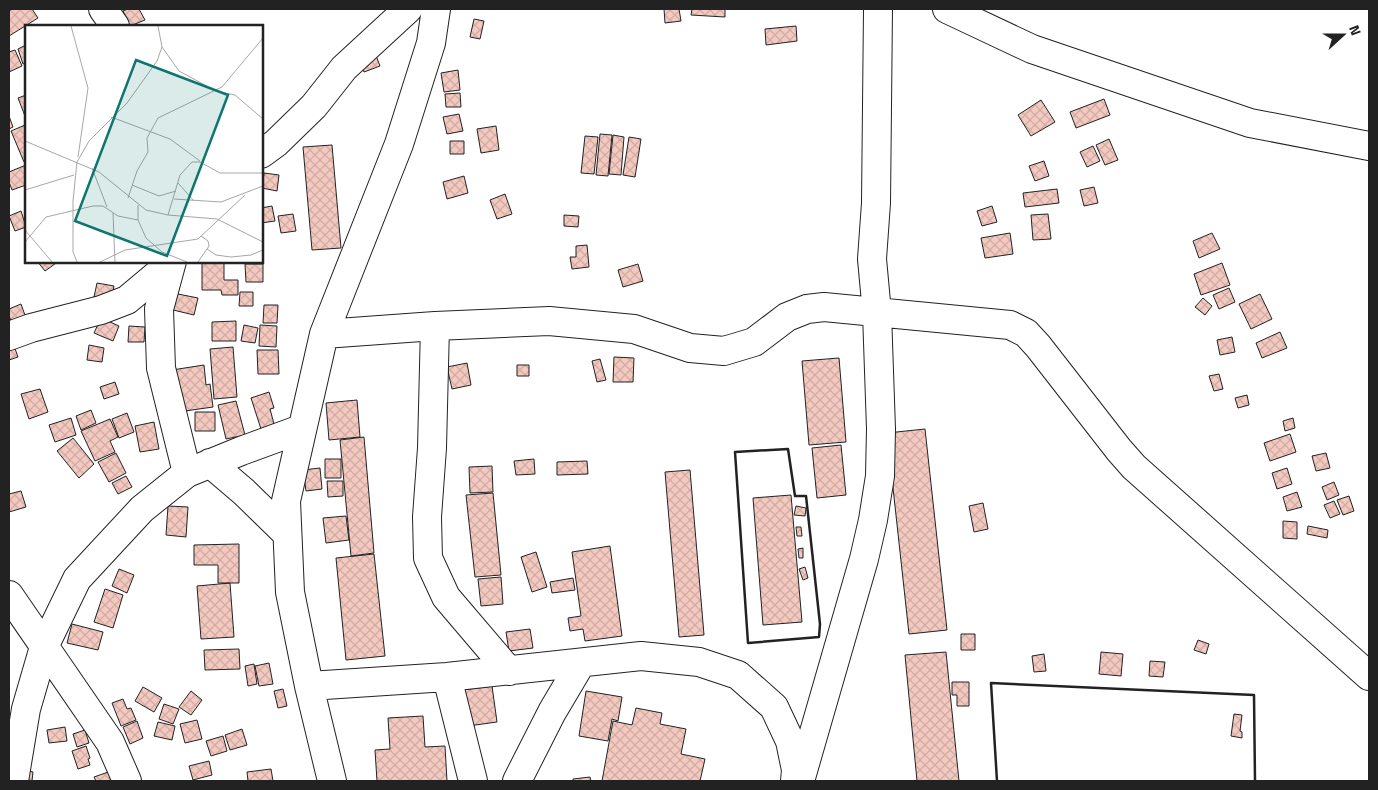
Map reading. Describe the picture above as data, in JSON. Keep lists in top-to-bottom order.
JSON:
{
  "north": "right"
}
